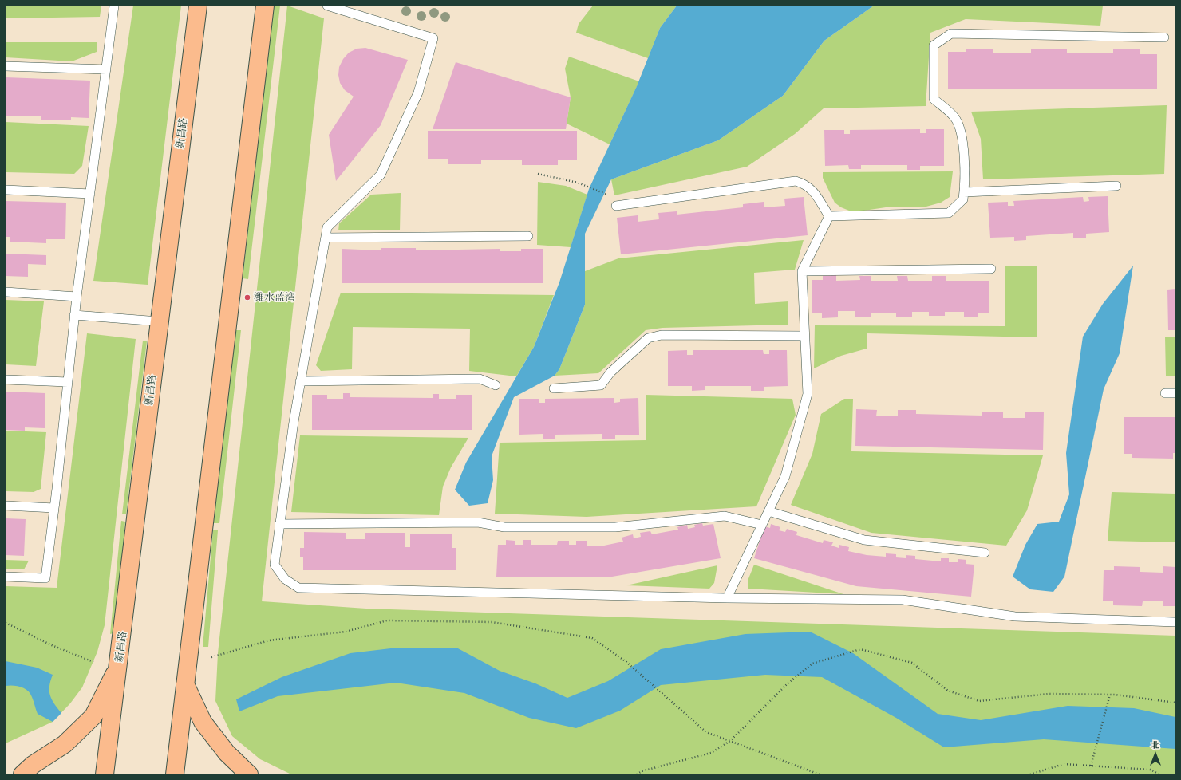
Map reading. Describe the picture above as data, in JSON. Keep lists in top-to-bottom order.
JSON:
{
  "streets": {
    "main road": ["新昌路"]
  },
  "places": ["潍水蓝湾"],
  "north": "top"
}
